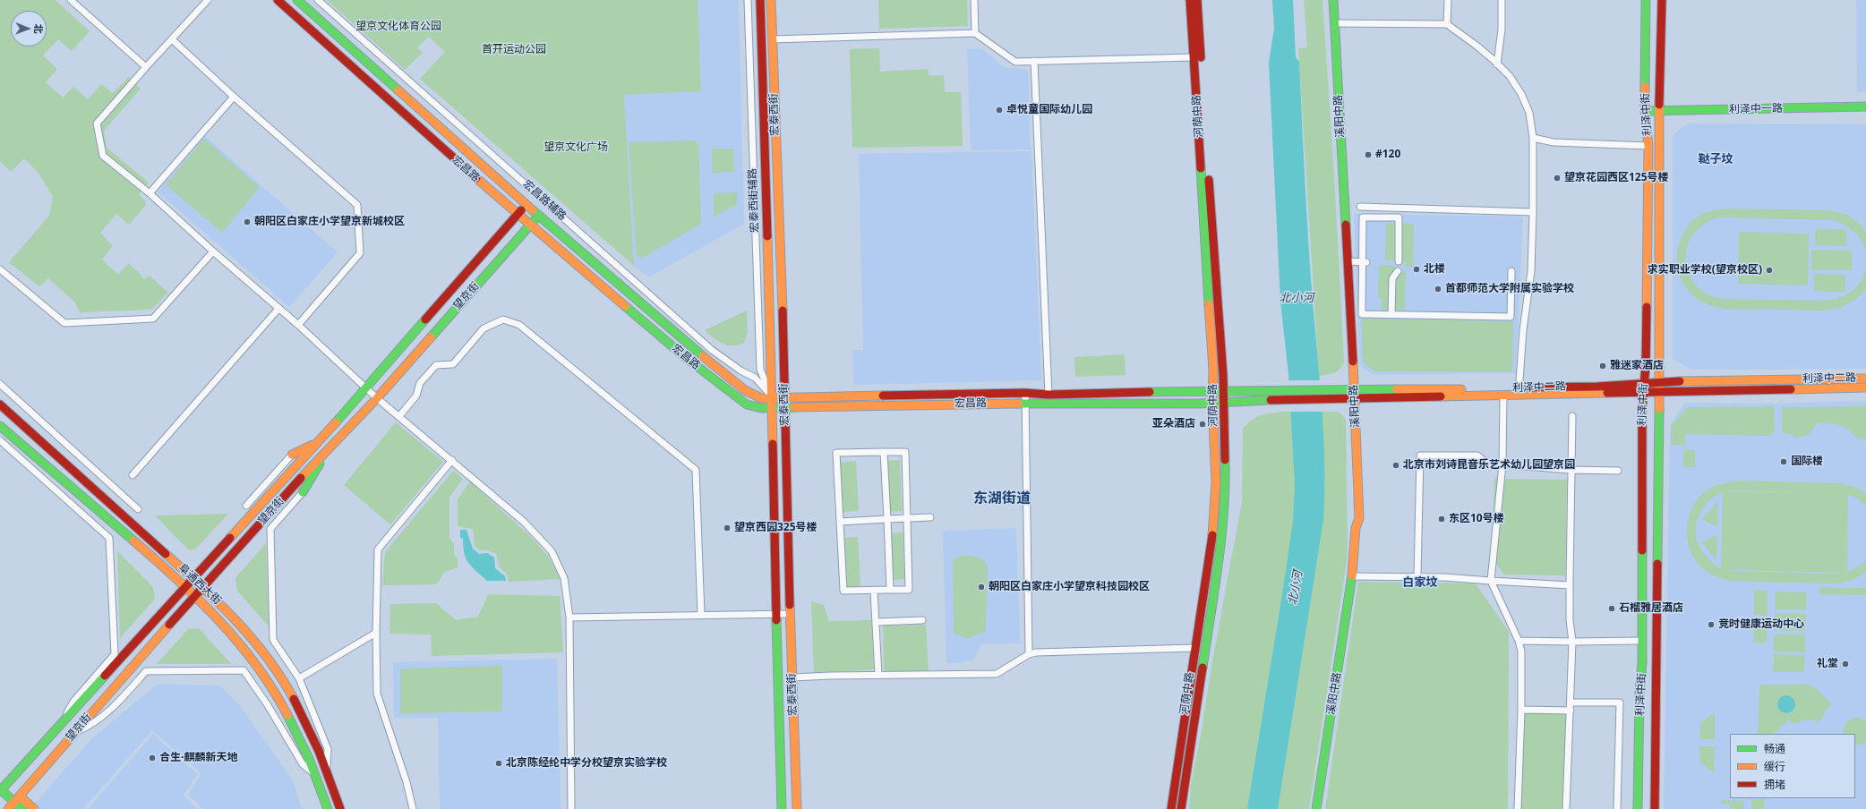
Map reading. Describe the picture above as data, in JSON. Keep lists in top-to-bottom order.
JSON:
{
  "streets": {
    "street": [
      "利泽中一路",
      "宏泰西街",
      "利泽中街",
      "河荫中路",
      "溪阳中路",
      "宏昌路",
      "宏昌路辅路",
      "宏泰西街辅路",
      "望京街",
      "利泽中二路",
      "阜通西大街"
    ]
  },
  "crossings": [
    ["利泽中一路", "利泽中街"],
    ["宏泰西街", "宏昌路"],
    ["宏泰西街", "宏昌路辅路"],
    ["宏泰西街", "宏泰西街辅路"],
    ["利泽中街", "利泽中二路"],
    ["河荫中路", "宏昌路"],
    ["河荫中路", "利泽中二路"],
    ["溪阳中路", "利泽中二路"],
    ["宏昌路", "宏昌路辅路"],
    ["宏昌路", "宏泰西街辅路"],
    ["宏昌路", "望京街"],
    ["宏昌路", "利泽中二路"],
    ["宏昌路辅路", "宏泰西街辅路"],
    ["望京街", "阜通西大街"]
  ],
  "districts": ["鞑子坟", "东湖街道", "白家坟"],
  "water": ["北小河"],
  "parks": ["望京文化体育公园", "首开运动公园", "望京文化广场"],
  "places": [
    "卓悦童国际幼儿园",
    "#120",
    "望京花园西区125号楼",
    "朝阳区白家庄小学望京新城校区",
    "北楼",
    "求实职业学校(望京校区)",
    "首都师范大学附属实验学校",
    "雅迷家酒店",
    "亚朵酒店",
    "国际楼",
    "北京市刘诗昆音乐艺术幼儿园望京园",
    "东区10号楼",
    "望京西园325号楼",
    "朝阳区白家庄小学望京科技园校区",
    "石榴雅居酒店",
    "竞时健康运动中心",
    "礼堂",
    "合生·麒麟新天地",
    "北京陈经纶中学分校望京实验学校"
  ],
  "legend": ["畅通", "缓行", "拥堵"],
  "north": "right"
}
